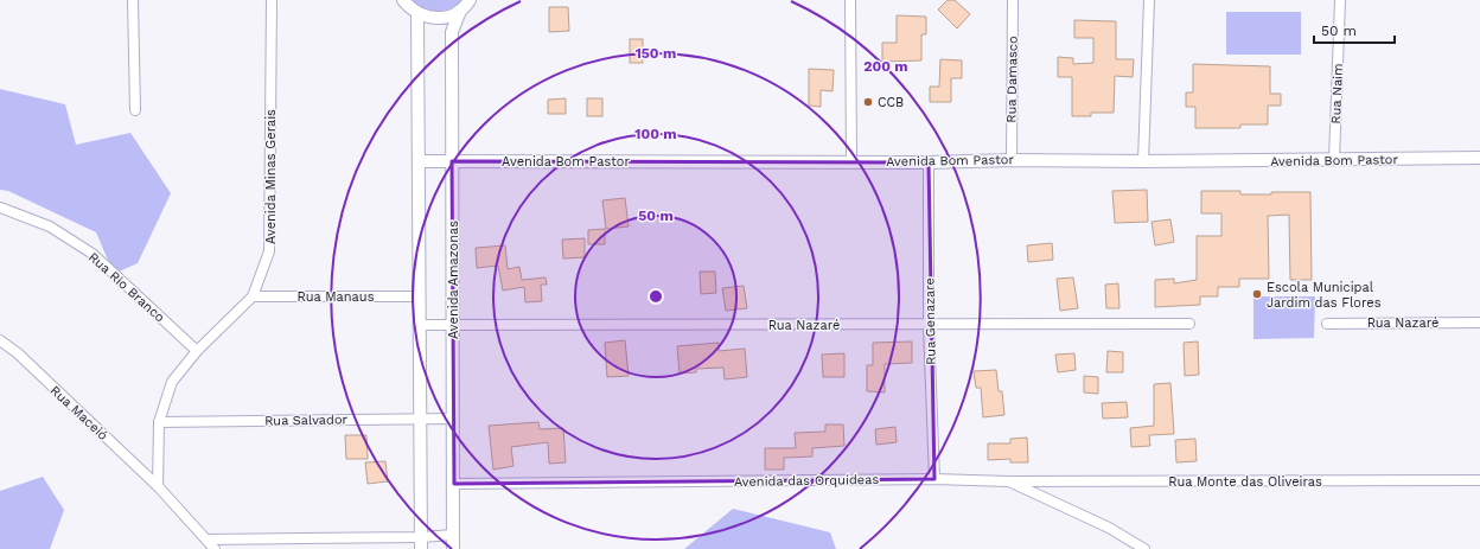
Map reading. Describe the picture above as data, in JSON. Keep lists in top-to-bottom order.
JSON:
{
  "streets": {
    "street": [
      "Rua Damasco",
      "Rua Naim",
      "Avenida Bom Pastor",
      "Avenida Minas Gerais",
      "Avenida Amazonas",
      "Rua Rio Branco",
      "Rua Manaus",
      "Rua Genazare",
      "Rua Nazaré",
      "Rua Maceió",
      "Rua Salvador",
      "Avenida das Orquídeas",
      "Rua Monte das Oliveiras"
    ]
  },
  "crossings": [
    ["Rua Damasco", "Avenida Bom Pastor"],
    ["Rua Naim", "Avenida Bom Pastor"],
    ["Avenida Bom Pastor", "Avenida Amazonas"],
    ["Avenida Bom Pastor", "Rua Genazare"],
    ["Avenida Minas Gerais", "Rua Rio Branco"],
    ["Avenida Minas Gerais", "Rua Manaus"],
    ["Avenida Minas Gerais", "Rua Maceió"],
    ["Avenida Minas Gerais", "Rua Salvador"],
    ["Avenida Amazonas", "Rua Nazaré"],
    ["Avenida Amazonas", "Rua Salvador"],
    ["Avenida Amazonas", "Avenida das Orquídeas"],
    ["Rua Genazare", "Rua Nazaré"],
    ["Rua Genazare", "Avenida das Orquídeas"],
    ["Avenida das Orquídeas", "Rua Monte das Oliveiras"]
  ],
  "places": ["CCB", "Escola Municipal Jardim das Flores"],
  "scale_bar": "50 m",
  "rings": [
    "150 m",
    "200 m",
    "100 m",
    "50 m"
  ]
}
